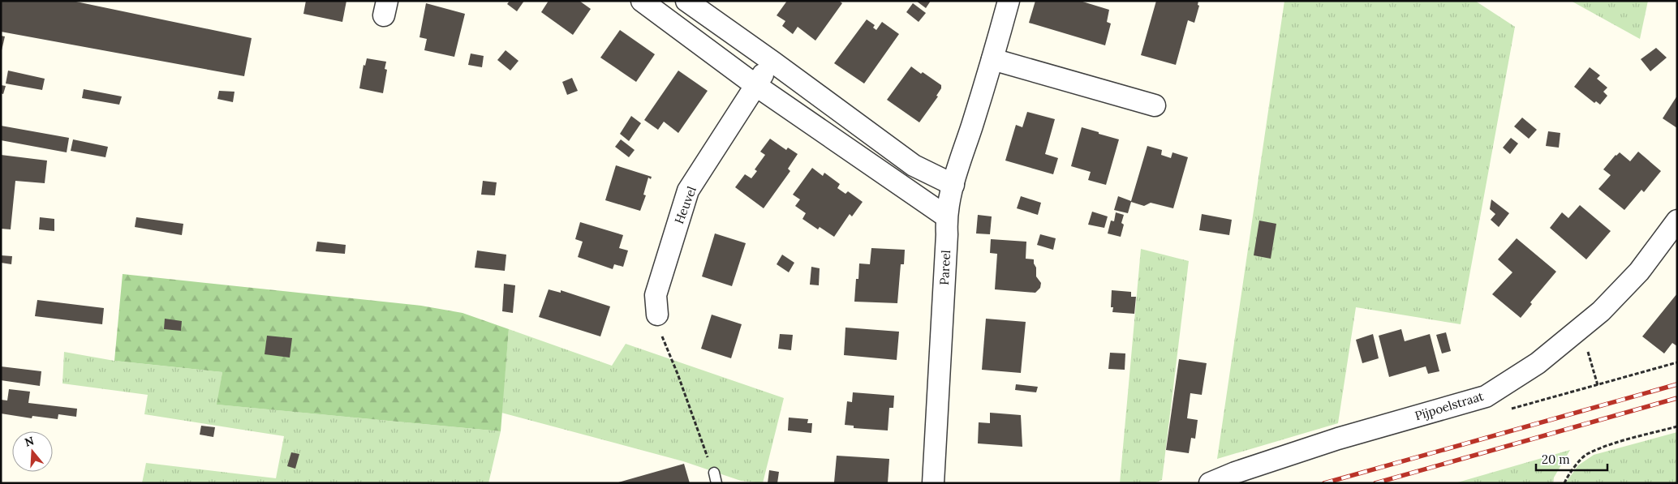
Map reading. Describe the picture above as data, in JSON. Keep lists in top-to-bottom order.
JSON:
{
  "streets": {
    "street": ["Heuvel", "Pareel", "Pijpoelstraat"]
  },
  "scale_bar": "20 m",
  "north": "top"
}
